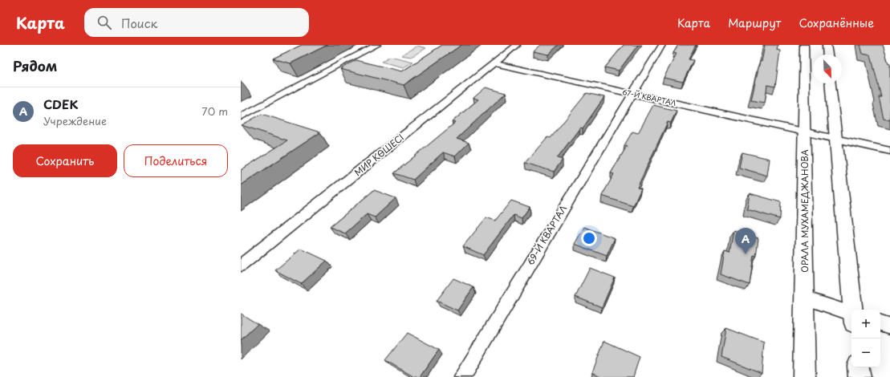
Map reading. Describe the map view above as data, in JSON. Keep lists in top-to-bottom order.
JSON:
{
  "streets": {
    "street": [
      "67-Й КВАРТАЛ",
      "МИР КӨШЕСІ",
      "ОРАЛА МУХАМЕДЖАНОВА",
      "69-Й КВАРТАЛ"
    ]
  },
  "crossings": [
    ["67-Й КВАРТАЛ", "МИР КӨШЕСІ"],
    ["67-Й КВАРТАЛ", "ОРАЛА МУХАМЕДЖАНОВА"],
    ["67-Й КВАРТАЛ", "69-Й КВАРТАЛ"]
  ],
  "north": "bottom right",
  "page": {
    "header": "Карта",
    "search": "Поиск",
    "nav": ["Карта", "Маршрут", "Сохранённые"],
    "heading": "Рядом",
    "list": [
      {
        "mark": "A",
        "name": "CDEK",
        "note": "Учреждение",
        "value": "70 m"
      }
    ],
    "buttons": ["Сохранить", "Поделиться"],
    "pins": "A",
    "map_buttons": ["+", "−"]
  }
}
